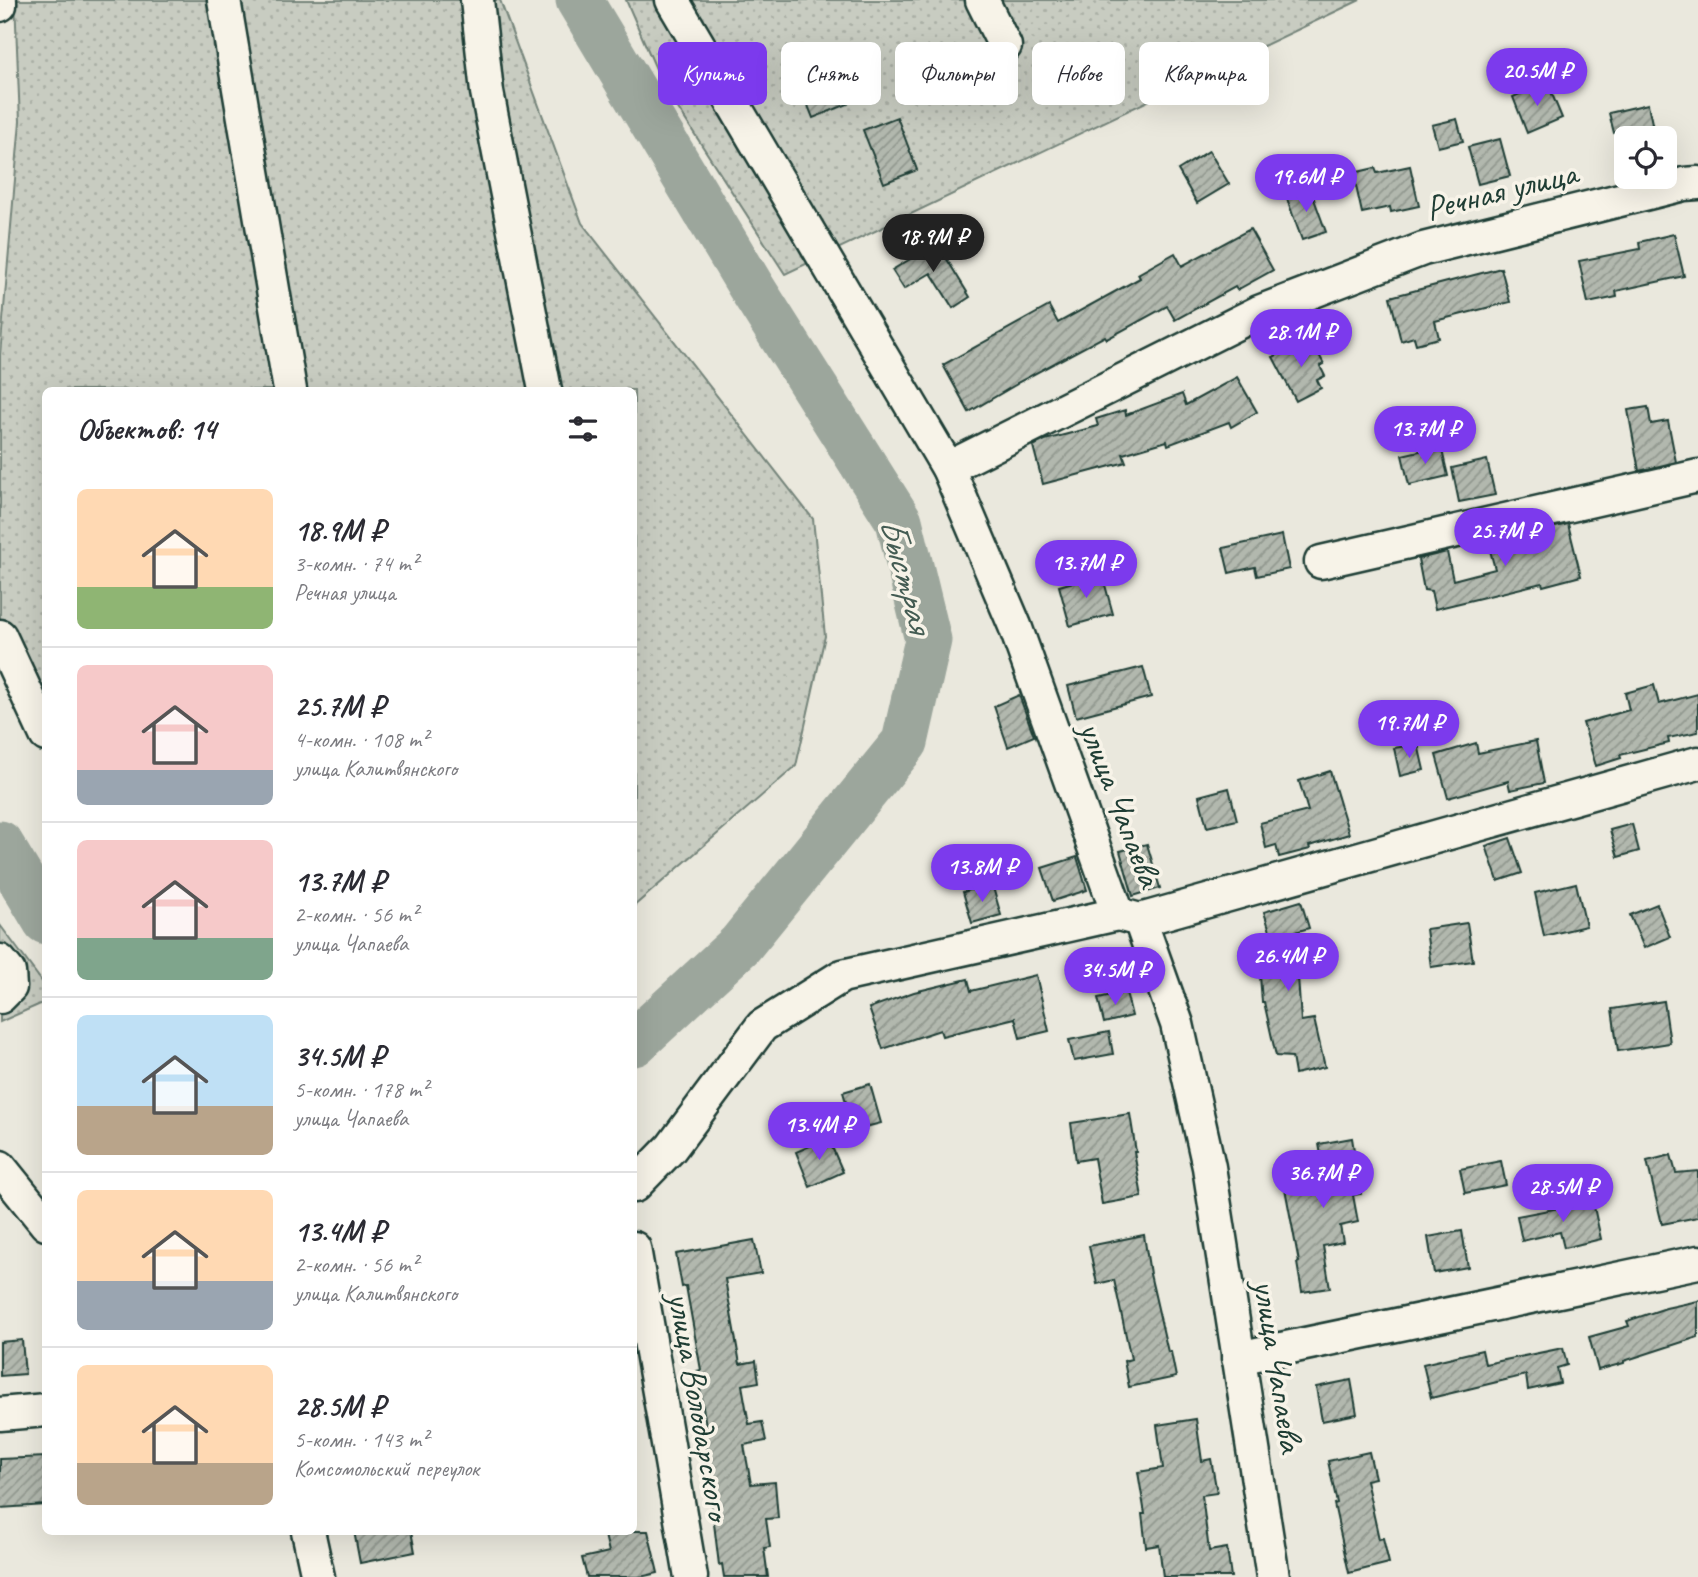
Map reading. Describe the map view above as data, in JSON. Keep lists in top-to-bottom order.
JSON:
{
  "streets": {
    "street": ["Речная улица", "улица Чапаева", "улица Володарского"]
  },
  "crossings": [
    ["Речная улица", "улица Чапаева"]
  ],
  "water": ["Быстрая"],
  "page": {
    "chip": [
      "Купить",
      "Снять",
      "Фильтры",
      "Новое",
      "Квартира"
    ],
    "price": [
      "20.5M ₽",
      "19.6M ₽",
      "18.9M ₽",
      "28.1M ₽",
      "13.7M ₽",
      "25.7M ₽",
      "13.7M ₽",
      "19.7M ₽",
      "13.8M ₽",
      "26.4M ₽",
      "34.5M ₽",
      "13.4M ₽",
      "36.7M ₽",
      "28.5M ₽"
    ],
    "heading": "Объектов: 14",
    "list": [
      {
        "name": "18.9M ₽",
        "note": "3-комн. · 74 m² · Речная улица"
      },
      {
        "name": "25.7M ₽",
        "note": "4-комн. · 108 m² · улица Калитвянского"
      },
      {
        "name": "13.7M ₽",
        "note": "2-комн. · 56 m² · улица Чапаева"
      },
      {
        "name": "34.5M ₽",
        "note": "5-комн. · 178 m² · улица Чапаева"
      },
      {
        "name": "13.4M ₽",
        "note": "2-комн. · 56 m² · улица Калитвянского"
      },
      {
        "name": "28.5M ₽",
        "note": "5-комн. · 143 m² · Комсомольский переулок"
      }
    ]
  }
}
